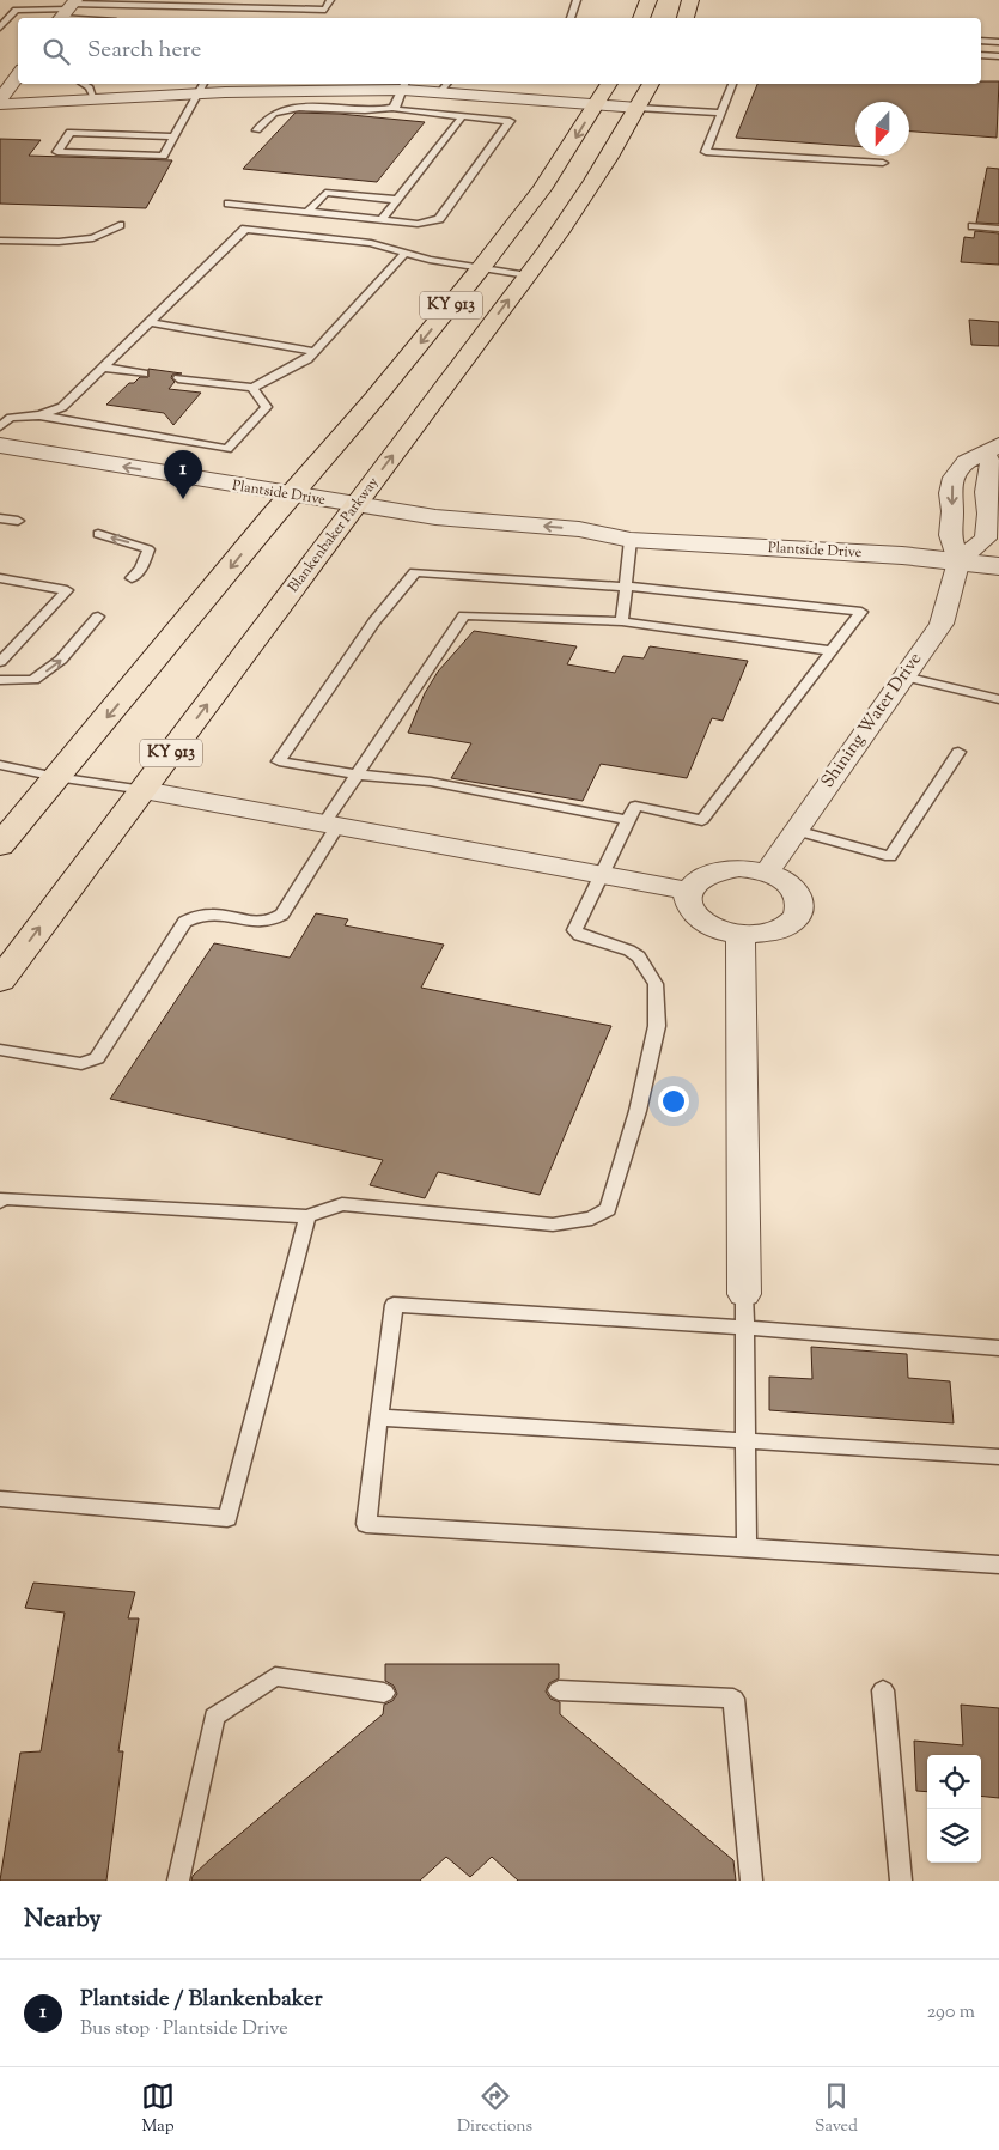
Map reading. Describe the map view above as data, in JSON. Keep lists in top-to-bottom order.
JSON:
{
  "streets": {
    "main road": ["KY 913", "Blankenbaker Parkway"],
    "street": ["Plantside Drive", "Shining Water Drive"]
  },
  "crossings": [
    ["KY 913", "Plantside Drive"],
    ["Plantside Drive", "Blankenbaker Parkway"],
    ["Plantside Drive", "Shining Water Drive"]
  ],
  "north": "bottom",
  "page": {
    "search": "Search here",
    "pins": "1",
    "heading": "Nearby",
    "list": [
      {
        "mark": "1",
        "name": "Plantside / Blankenbaker",
        "note": "Bus stop · Plantside Drive",
        "value": "290 m"
      }
    ],
    "nav": ["Map", "Directions", "Saved"]
  }
}
